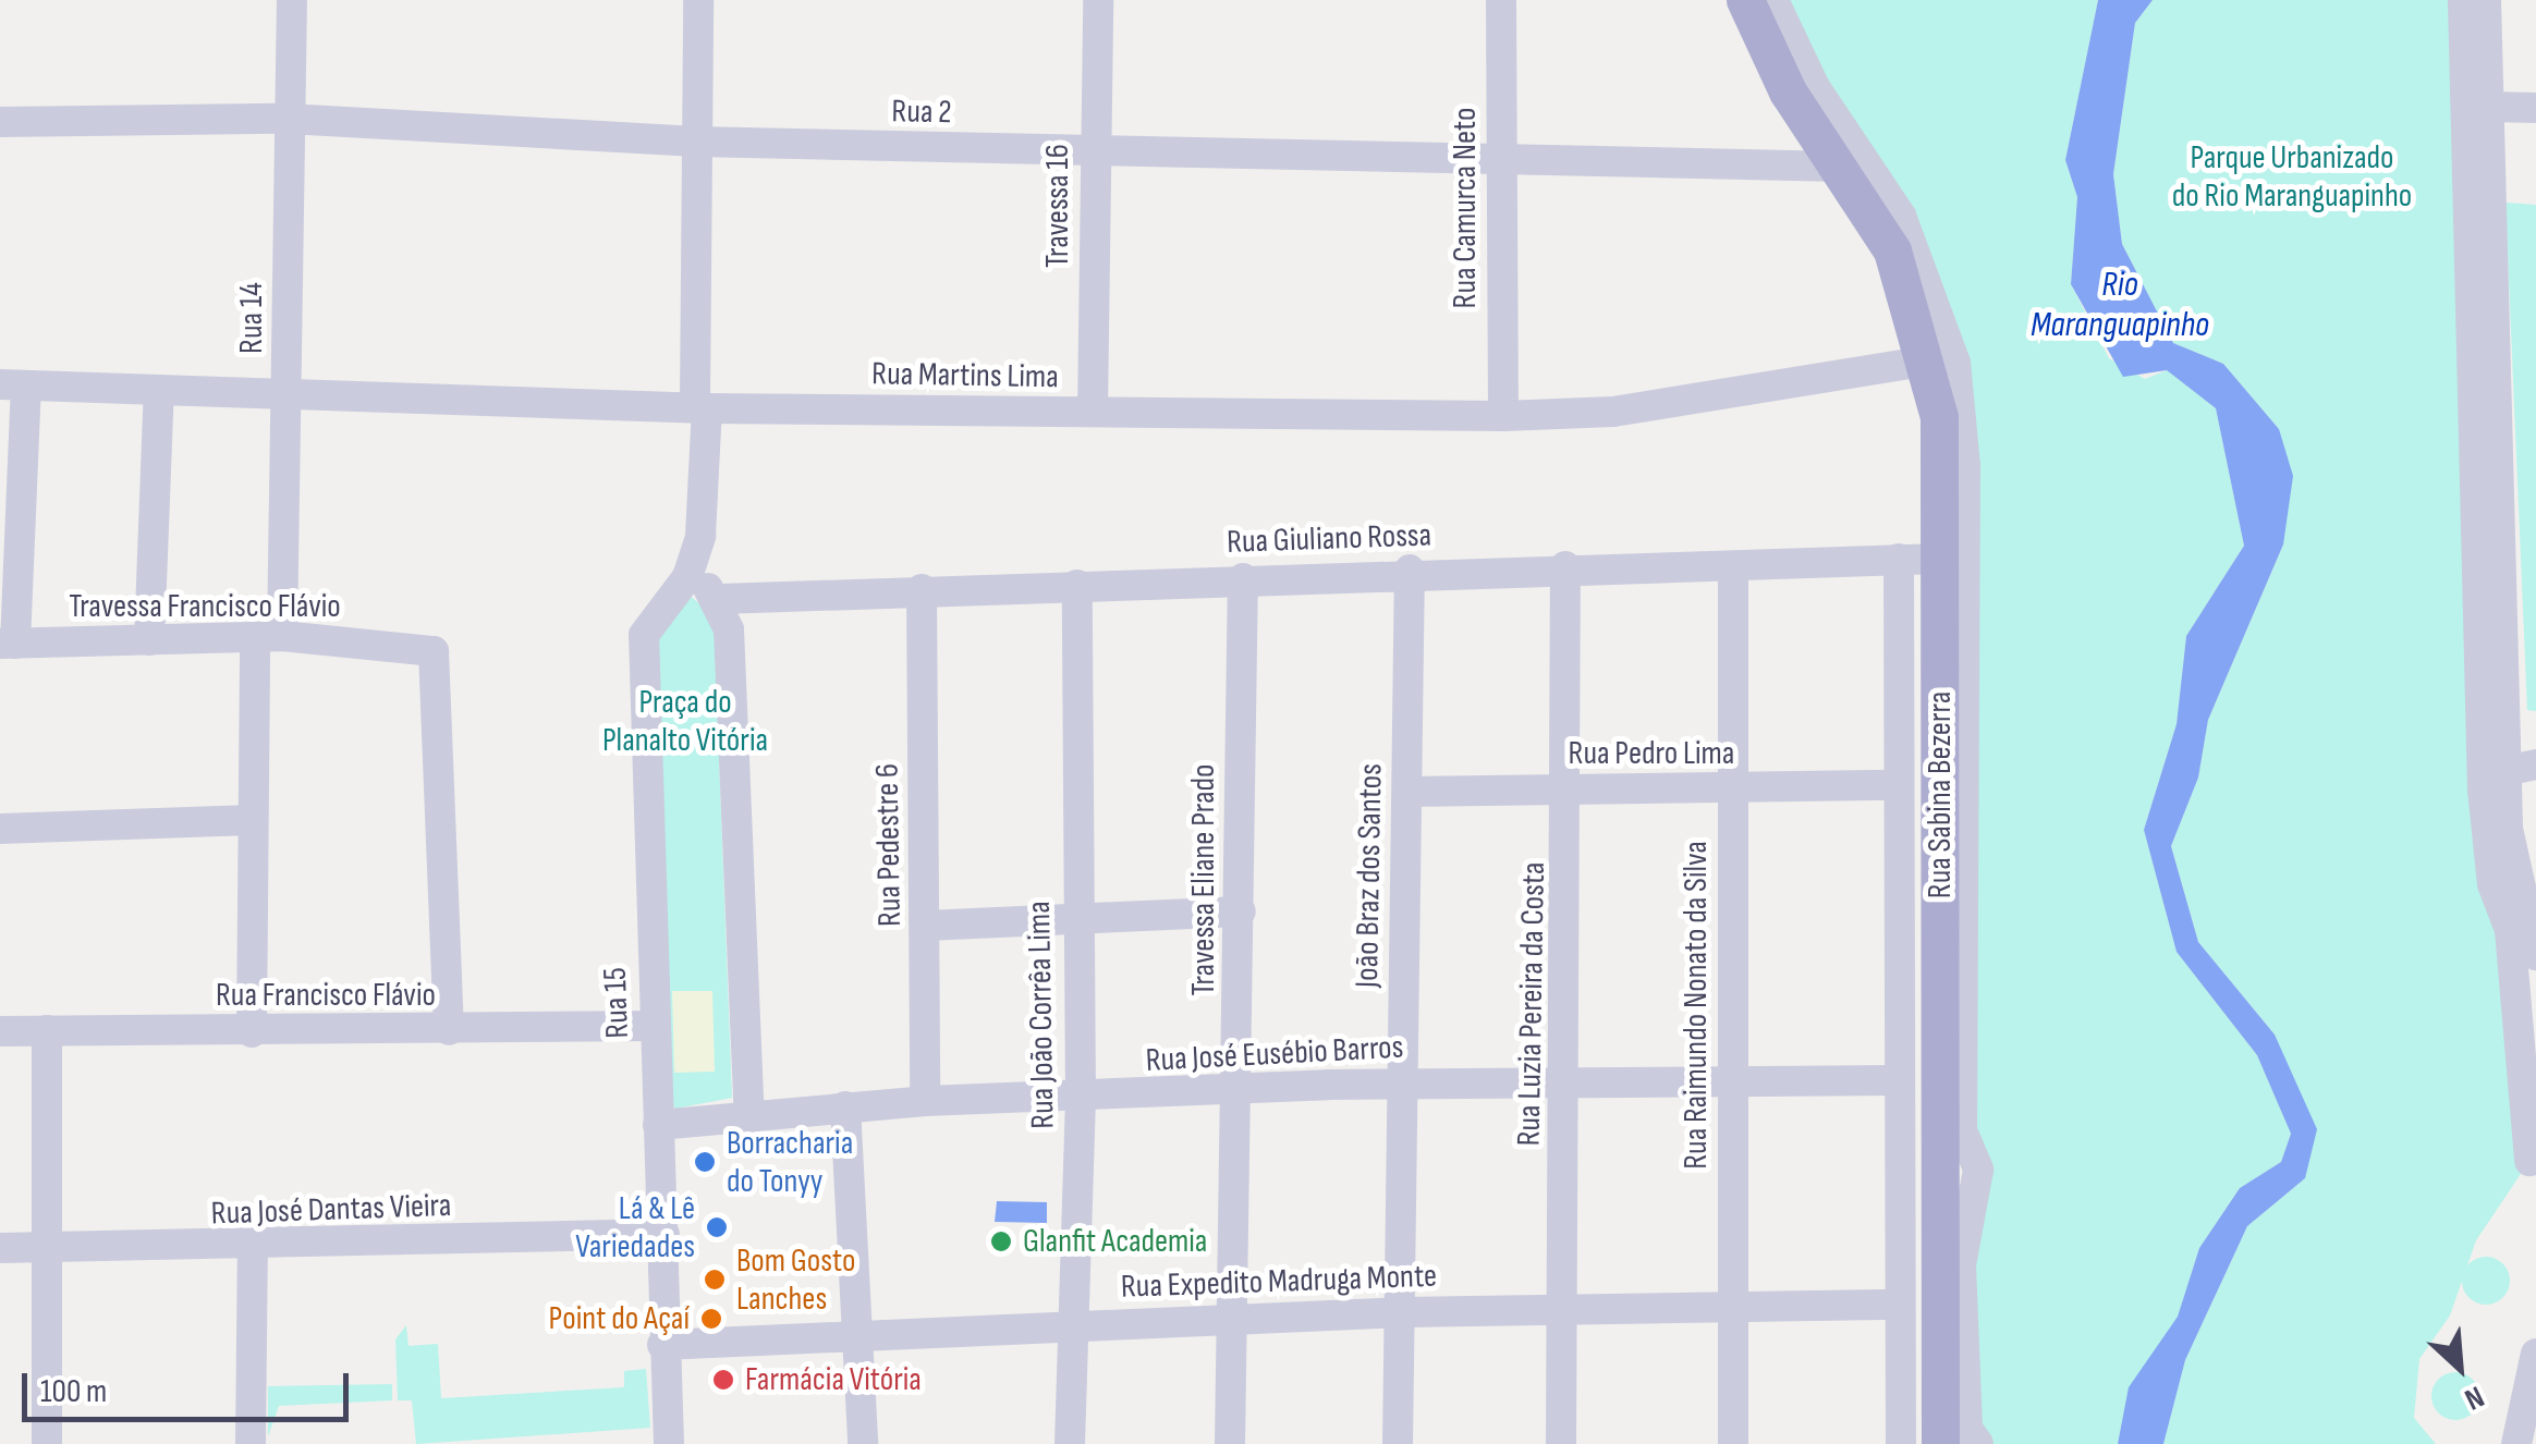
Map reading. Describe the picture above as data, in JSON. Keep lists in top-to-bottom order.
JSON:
{
  "streets": {
    "main road": ["Rua Sabina Bezerra"],
    "street": [
      "Rua 2",
      "Travessa 16",
      "Rua Camurca Neto",
      "Rua 14",
      "Rua Martins Lima",
      "Rua Giuliano Rossa",
      "Travessa Francisco Flávio",
      "Rua Pedro Lima",
      "Rua Pedestre 6",
      "João Braz dos Santos",
      "Travessa Eliane Prado",
      "Rua Francisco Flávio",
      "Rua 15",
      "Rua Luzia Pereira da Costa",
      "Rua Raimundo Nonato da Silva",
      "Rua João Corrêa Lima",
      "Rua José Eusébio Barros",
      "Rua José Dantas Vieira",
      "Rua Expedito Madruga Monte"
    ]
  },
  "crossings": [
    ["Rua 2", "Travessa 16"],
    ["Rua 2", "Rua Camurca Neto"],
    ["Rua 2", "Rua 14"],
    ["Rua 2", "Rua Sabina Bezerra"],
    ["Rua 2", "Rua 15"],
    ["Travessa 16", "Rua Martins Lima"],
    ["Rua Camurca Neto", "Rua Martins Lima"],
    ["Rua 14", "Rua Martins Lima"],
    ["Rua 14", "Travessa Francisco Flávio"],
    ["Rua 14", "Rua Francisco Flávio"],
    ["Rua Martins Lima", "Rua Sabina Bezerra"],
    ["Rua Martins Lima", "Rua 15"],
    ["Rua Giuliano Rossa", "Rua Sabina Bezerra"],
    ["Rua Giuliano Rossa", "Rua Pedestre 6"],
    ["Rua Giuliano Rossa", "João Braz dos Santos"],
    ["Rua Giuliano Rossa", "Travessa Eliane Prado"],
    ["Rua Giuliano Rossa", "Rua Luzia Pereira da Costa"],
    ["Rua Giuliano Rossa", "Rua Raimundo Nonato da Silva"],
    ["Rua Giuliano Rossa", "Rua João Corrêa Lima"],
    ["Travessa Francisco Flávio", "Rua Francisco Flávio"],
    ["Rua Pedro Lima", "João Braz dos Santos"],
    ["Rua Pedro Lima", "Rua Luzia Pereira da Costa"],
    ["Rua Pedro Lima", "Rua Raimundo Nonato da Silva"],
    ["Rua Pedestre 6", "Rua José Eusébio Barros"],
    ["João Braz dos Santos", "Rua José Eusébio Barros"],
    ["João Braz dos Santos", "Rua Expedito Madruga Monte"],
    ["Travessa Eliane Prado", "Rua José Eusébio Barros"],
    ["Travessa Eliane Prado", "Rua Expedito Madruga Monte"],
    ["Rua Francisco Flávio", "Rua 15"],
    ["Rua 15", "Rua José Eusébio Barros"],
    ["Rua 15", "Rua José Dantas Vieira"],
    ["Rua 15", "Rua Expedito Madruga Monte"],
    ["Rua Luzia Pereira da Costa", "Rua José Eusébio Barros"],
    ["Rua Luzia Pereira da Costa", "Rua Expedito Madruga Monte"],
    ["Rua Raimundo Nonato da Silva", "Rua José Eusébio Barros"],
    ["Rua Raimundo Nonato da Silva", "Rua Expedito Madruga Monte"],
    ["Rua João Corrêa Lima", "Rua José Eusébio Barros"],
    ["Rua João Corrêa Lima", "Rua Expedito Madruga Monte"]
  ],
  "water": ["Rio Maranguapinho"],
  "parks": ["Parque Urbanizado do Rio Maranguapinho", "Praça do Planalto Vitória"],
  "places": [
    "Borracharia do Tonyy",
    "Lá & Lê Variedades",
    "Glanfit Academia",
    "Bom Gosto Lanches",
    "Point do Açaí",
    "Farmácia Vitória"
  ],
  "scale_bar": "100 m",
  "north": "bottom right"
}
